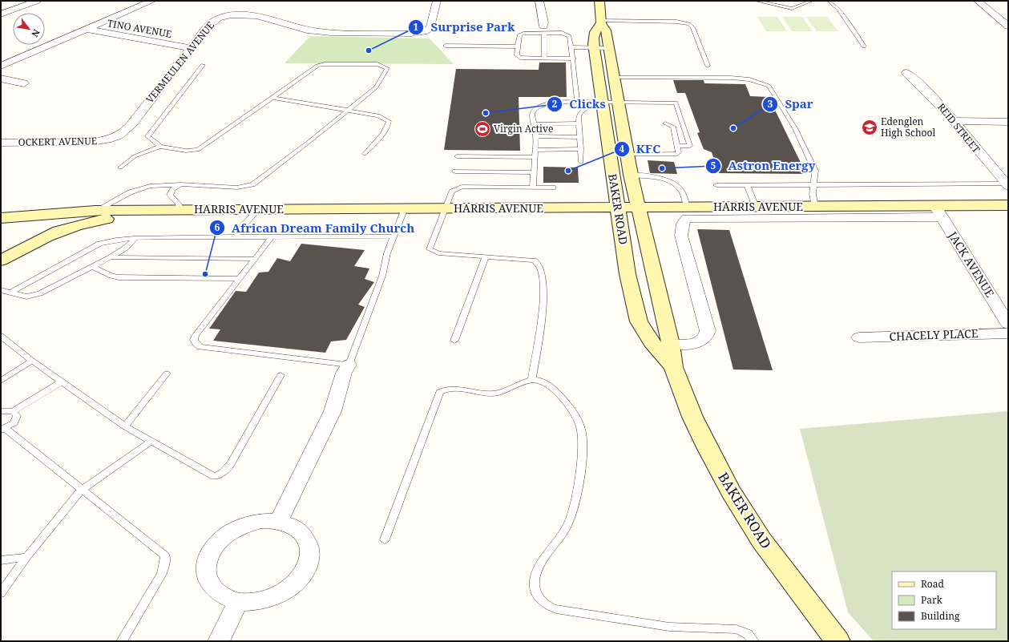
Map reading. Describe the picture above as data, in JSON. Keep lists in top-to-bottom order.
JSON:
{
  "streets": {
    "main road": ["HARRIS AVENUE", "BAKER ROAD"],
    "street": [
      "TINO AVENUE",
      "VERMEULEN AVENUE",
      "REID STREET",
      "OCKERT AVENUE",
      "JACK AVENUE",
      "CHACELY PLACE"
    ]
  },
  "crossings": [
    ["TINO AVENUE", "VERMEULEN AVENUE"],
    ["VERMEULEN AVENUE", "OCKERT AVENUE"],
    ["HARRIS AVENUE", "BAKER ROAD"],
    ["HARRIS AVENUE", "JACK AVENUE"]
  ],
  "places": {
    "other": [
      "Surprise Park",
      "Clicks",
      "Spar",
      "Astron Energy",
      "KFC",
      "African Dream Family Church"
    ],
    "school or university": ["Edenglen High School"],
    "sports": ["Virgin Active"]
  },
  "legend": ["Road", "Park", "Building"],
  "north": "bottom right"
}
